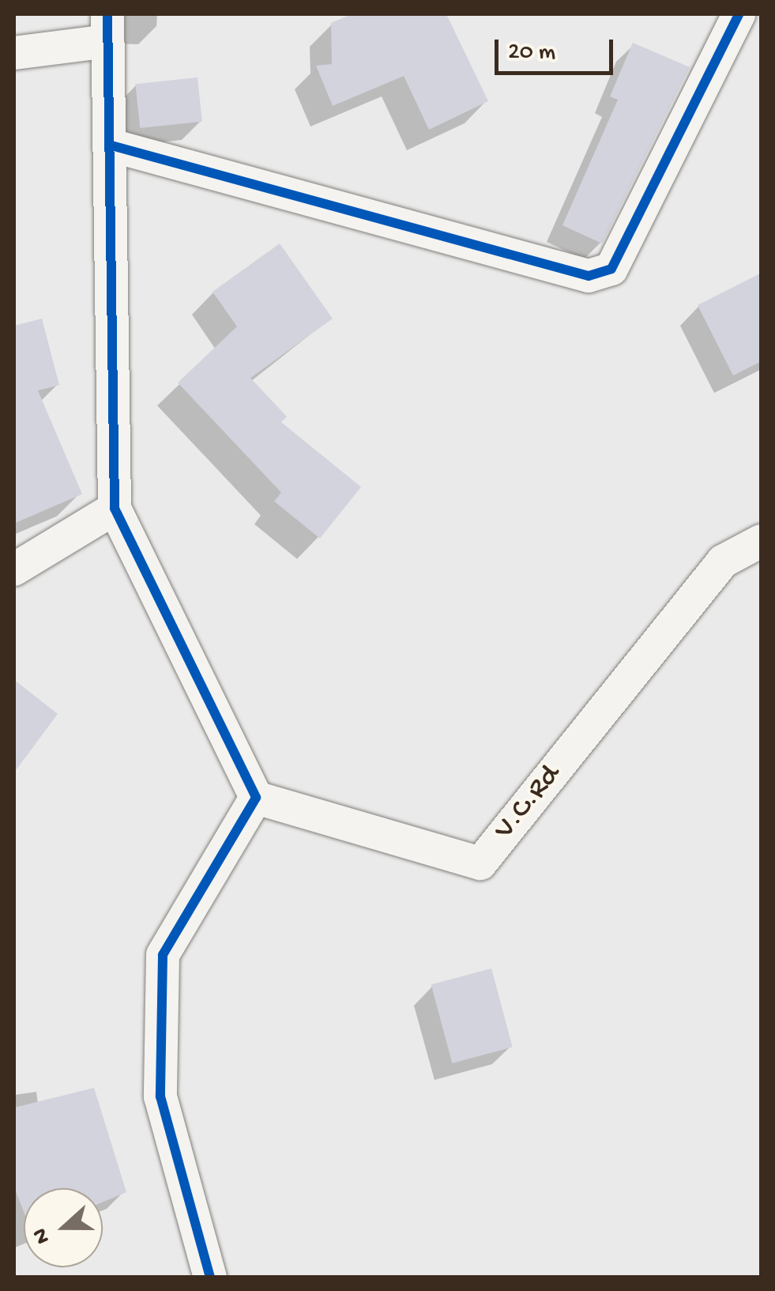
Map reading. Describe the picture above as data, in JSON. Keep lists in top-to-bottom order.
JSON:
{
  "streets": {
    "street": ["V.C.Rd"]
  },
  "scale_bar": "20 m",
  "north": "left"
}
